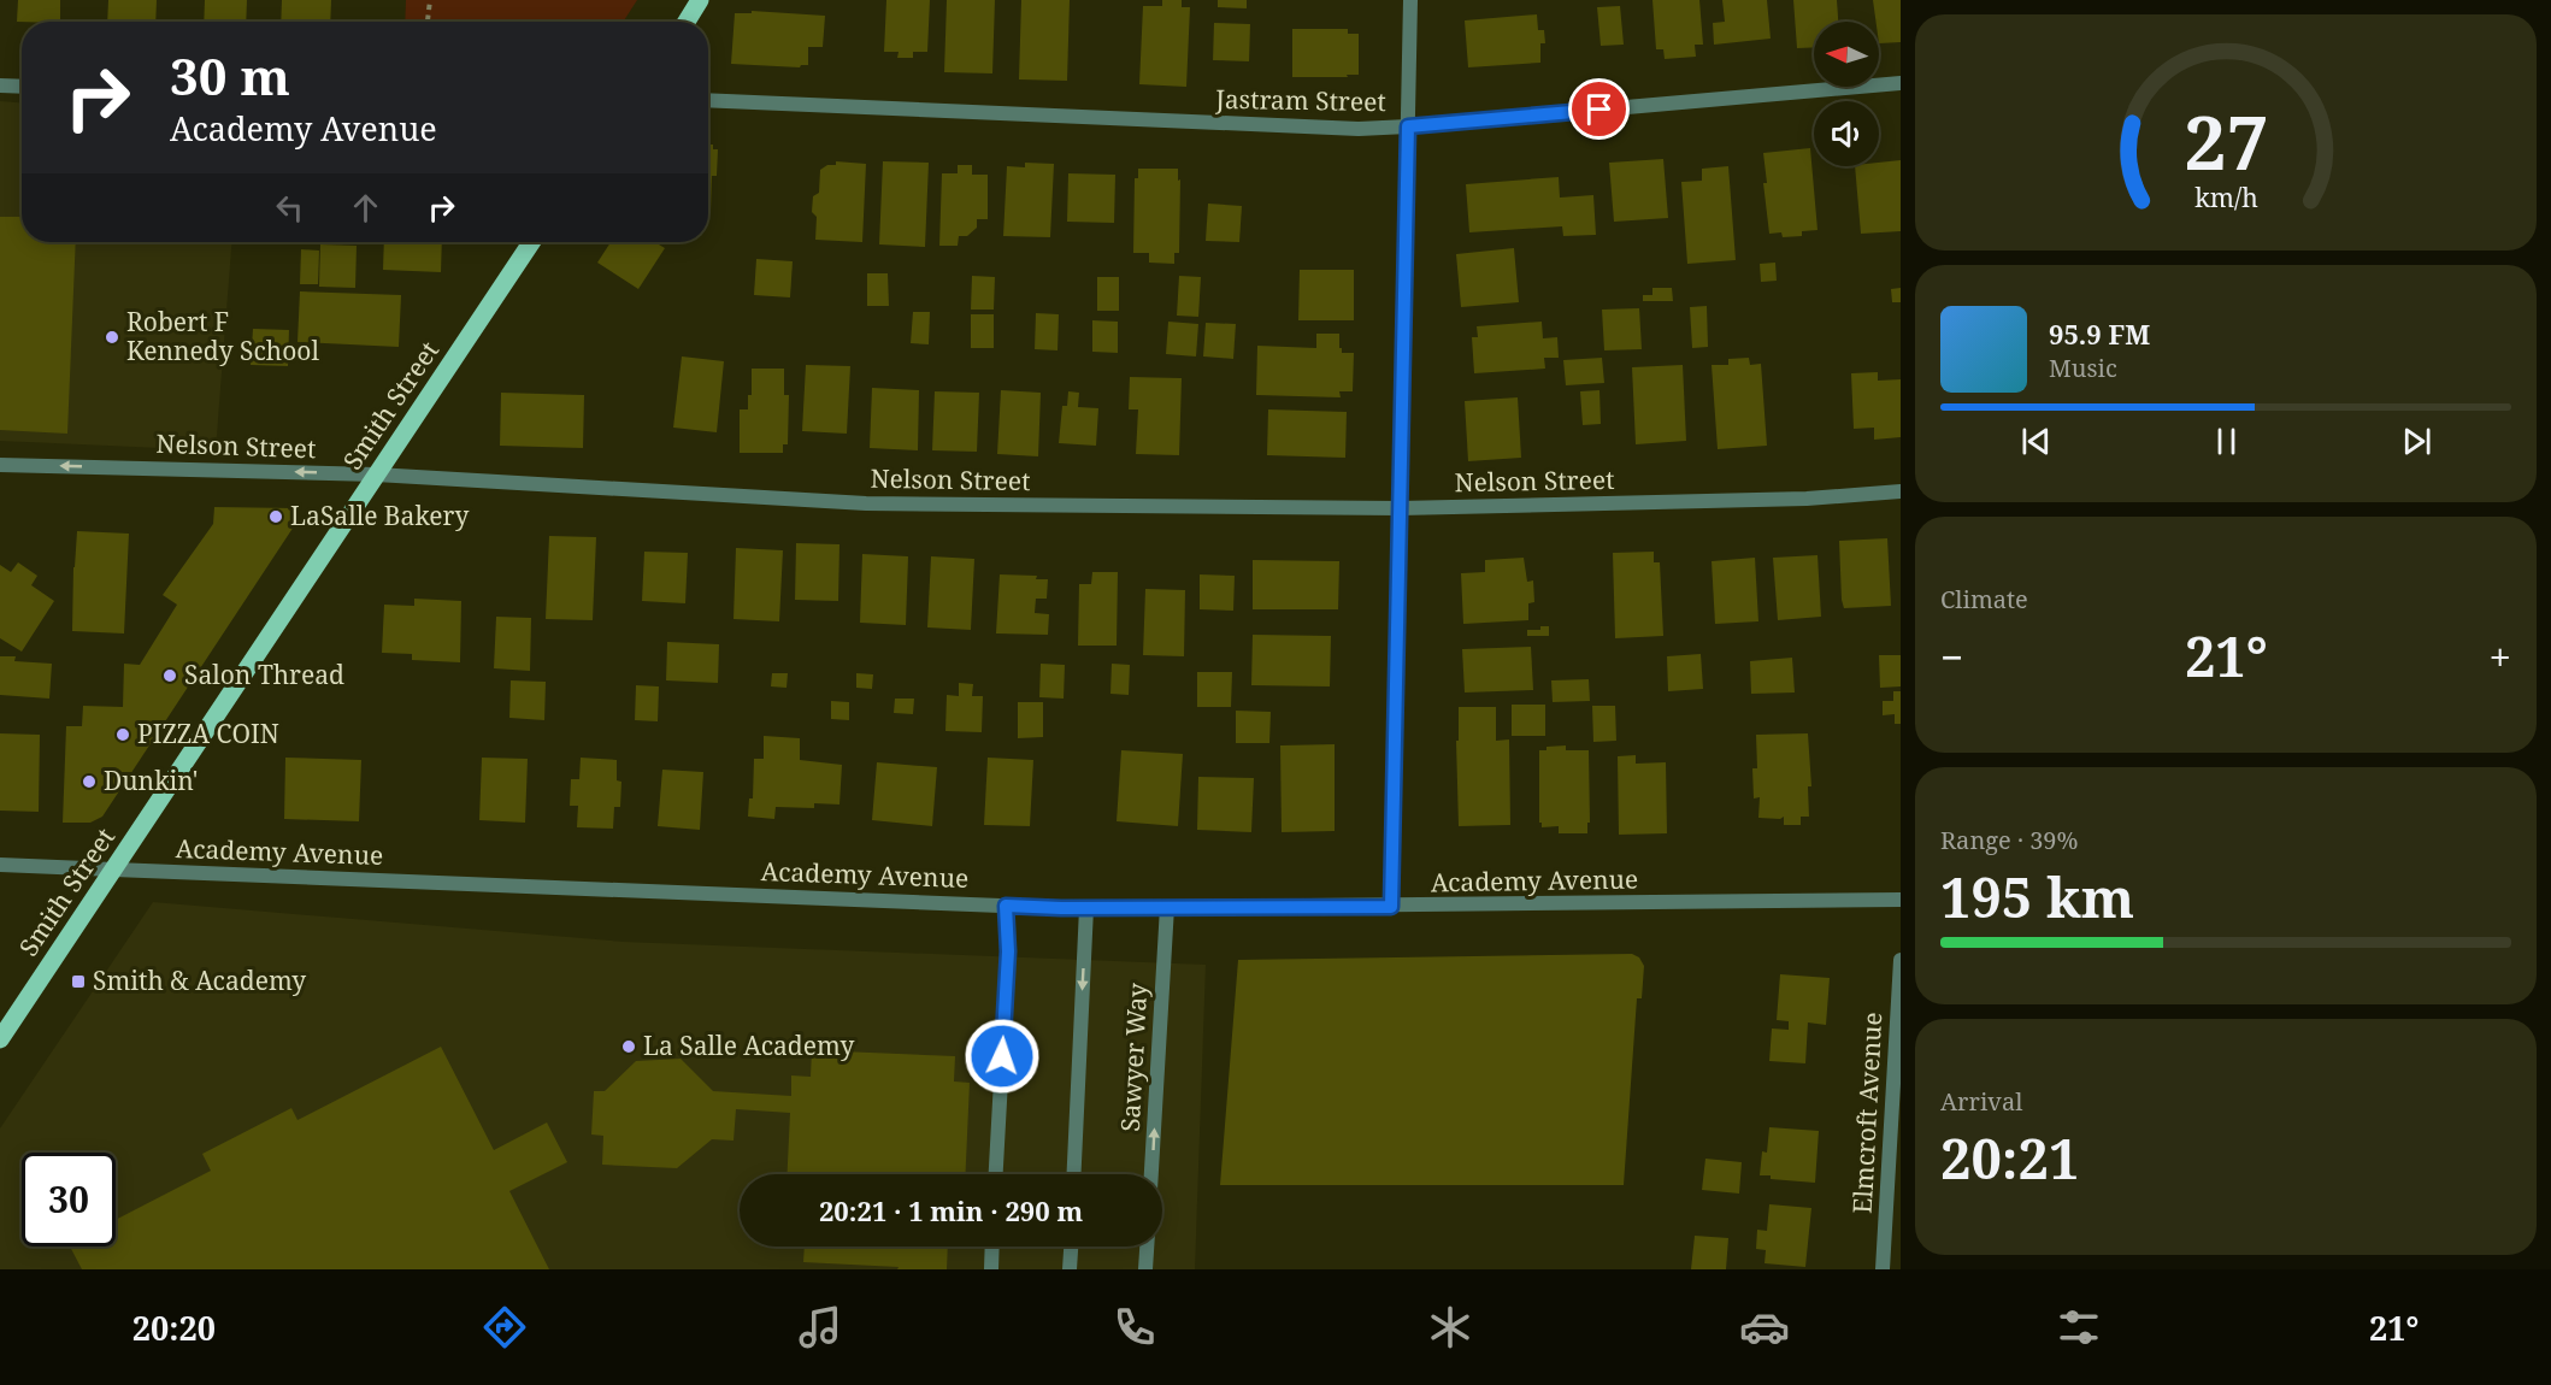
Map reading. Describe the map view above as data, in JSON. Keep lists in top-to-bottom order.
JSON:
{
  "streets": {
    "main road": ["Smith Street"],
    "street": [
      "Jastram Street",
      "Nelson Street",
      "Academy Avenue",
      "Sawyer Way",
      "Elmcroft Avenue"
    ]
  },
  "crossings": [
    ["Smith Street", "Nelson Street"],
    ["Smith Street", "Academy Avenue"],
    ["Academy Avenue", "Sawyer Way"]
  ],
  "places": {
    "other": [
      "Robert F Kennedy School",
      "LaSalle Bakery",
      "Salon Thread",
      "PIZZA COIN",
      "Dunkin'",
      "La Salle Academy"
    ],
    "transit": ["Smith & Academy"]
  },
  "north": "left",
  "page": {
    "turn": ["30 m", "Academy Avenue"],
    "song": ["95.9 FM", "Music"],
    "tile": [
      "Climate",
      ["Range · 39%", "195 km"],
      ["Arrival", "20:21"]
    ],
    "heat": ["−", "21°", "+"],
    "limit": "30",
    "trip": "20:21 · 1 min · 290 m",
    "tabs": ["20:20", "21°"],
    "gauge": ["27", "km/h"]
  }
}
